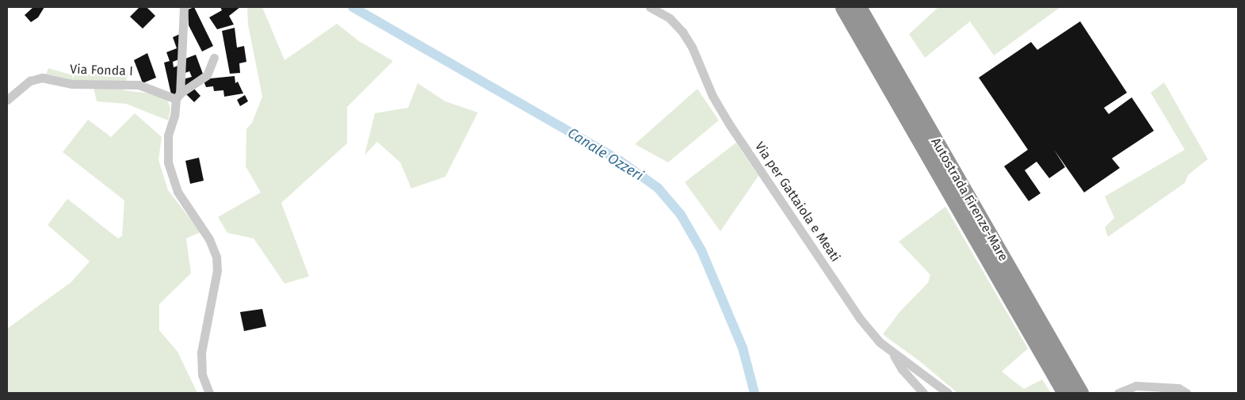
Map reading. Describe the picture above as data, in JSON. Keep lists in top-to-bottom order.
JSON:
{
  "streets": {
    "highway": ["Autostrada Firenze-Mare"],
    "street": ["Via Fonda I", "Via per Gattaiola e Meati"]
  },
  "water": ["Canale Ozzeri"]
}
